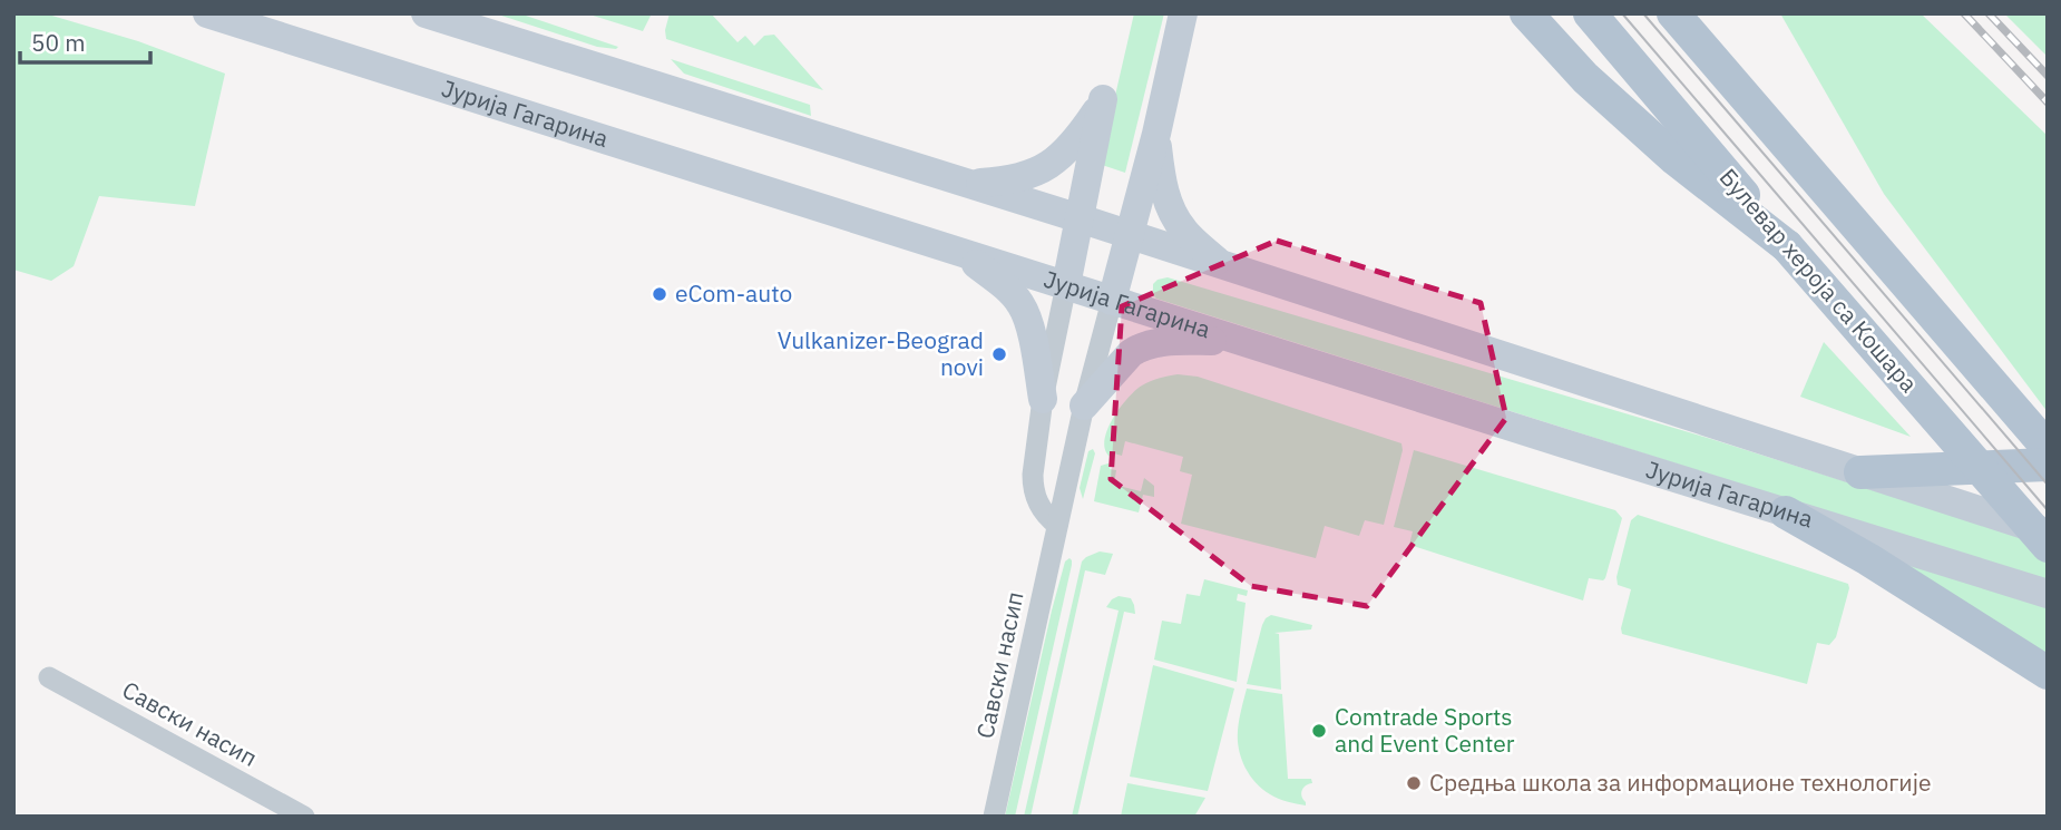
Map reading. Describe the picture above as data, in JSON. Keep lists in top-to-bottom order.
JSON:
{
  "streets": {
    "main road": ["Јурија Гагарина", "Булевар хероја са Кошара"],
    "street": ["Савски насип"]
  },
  "crossings": [
    ["Јурија Гагарина", "Савски насип"]
  ],
  "places": [
    "eCom-auto",
    "Vulkanizer-Beograd novi",
    "Comtrade Sports and Event Center",
    "Средња школа за информационе технологије"
  ],
  "scale_bar": "50 m"
}
